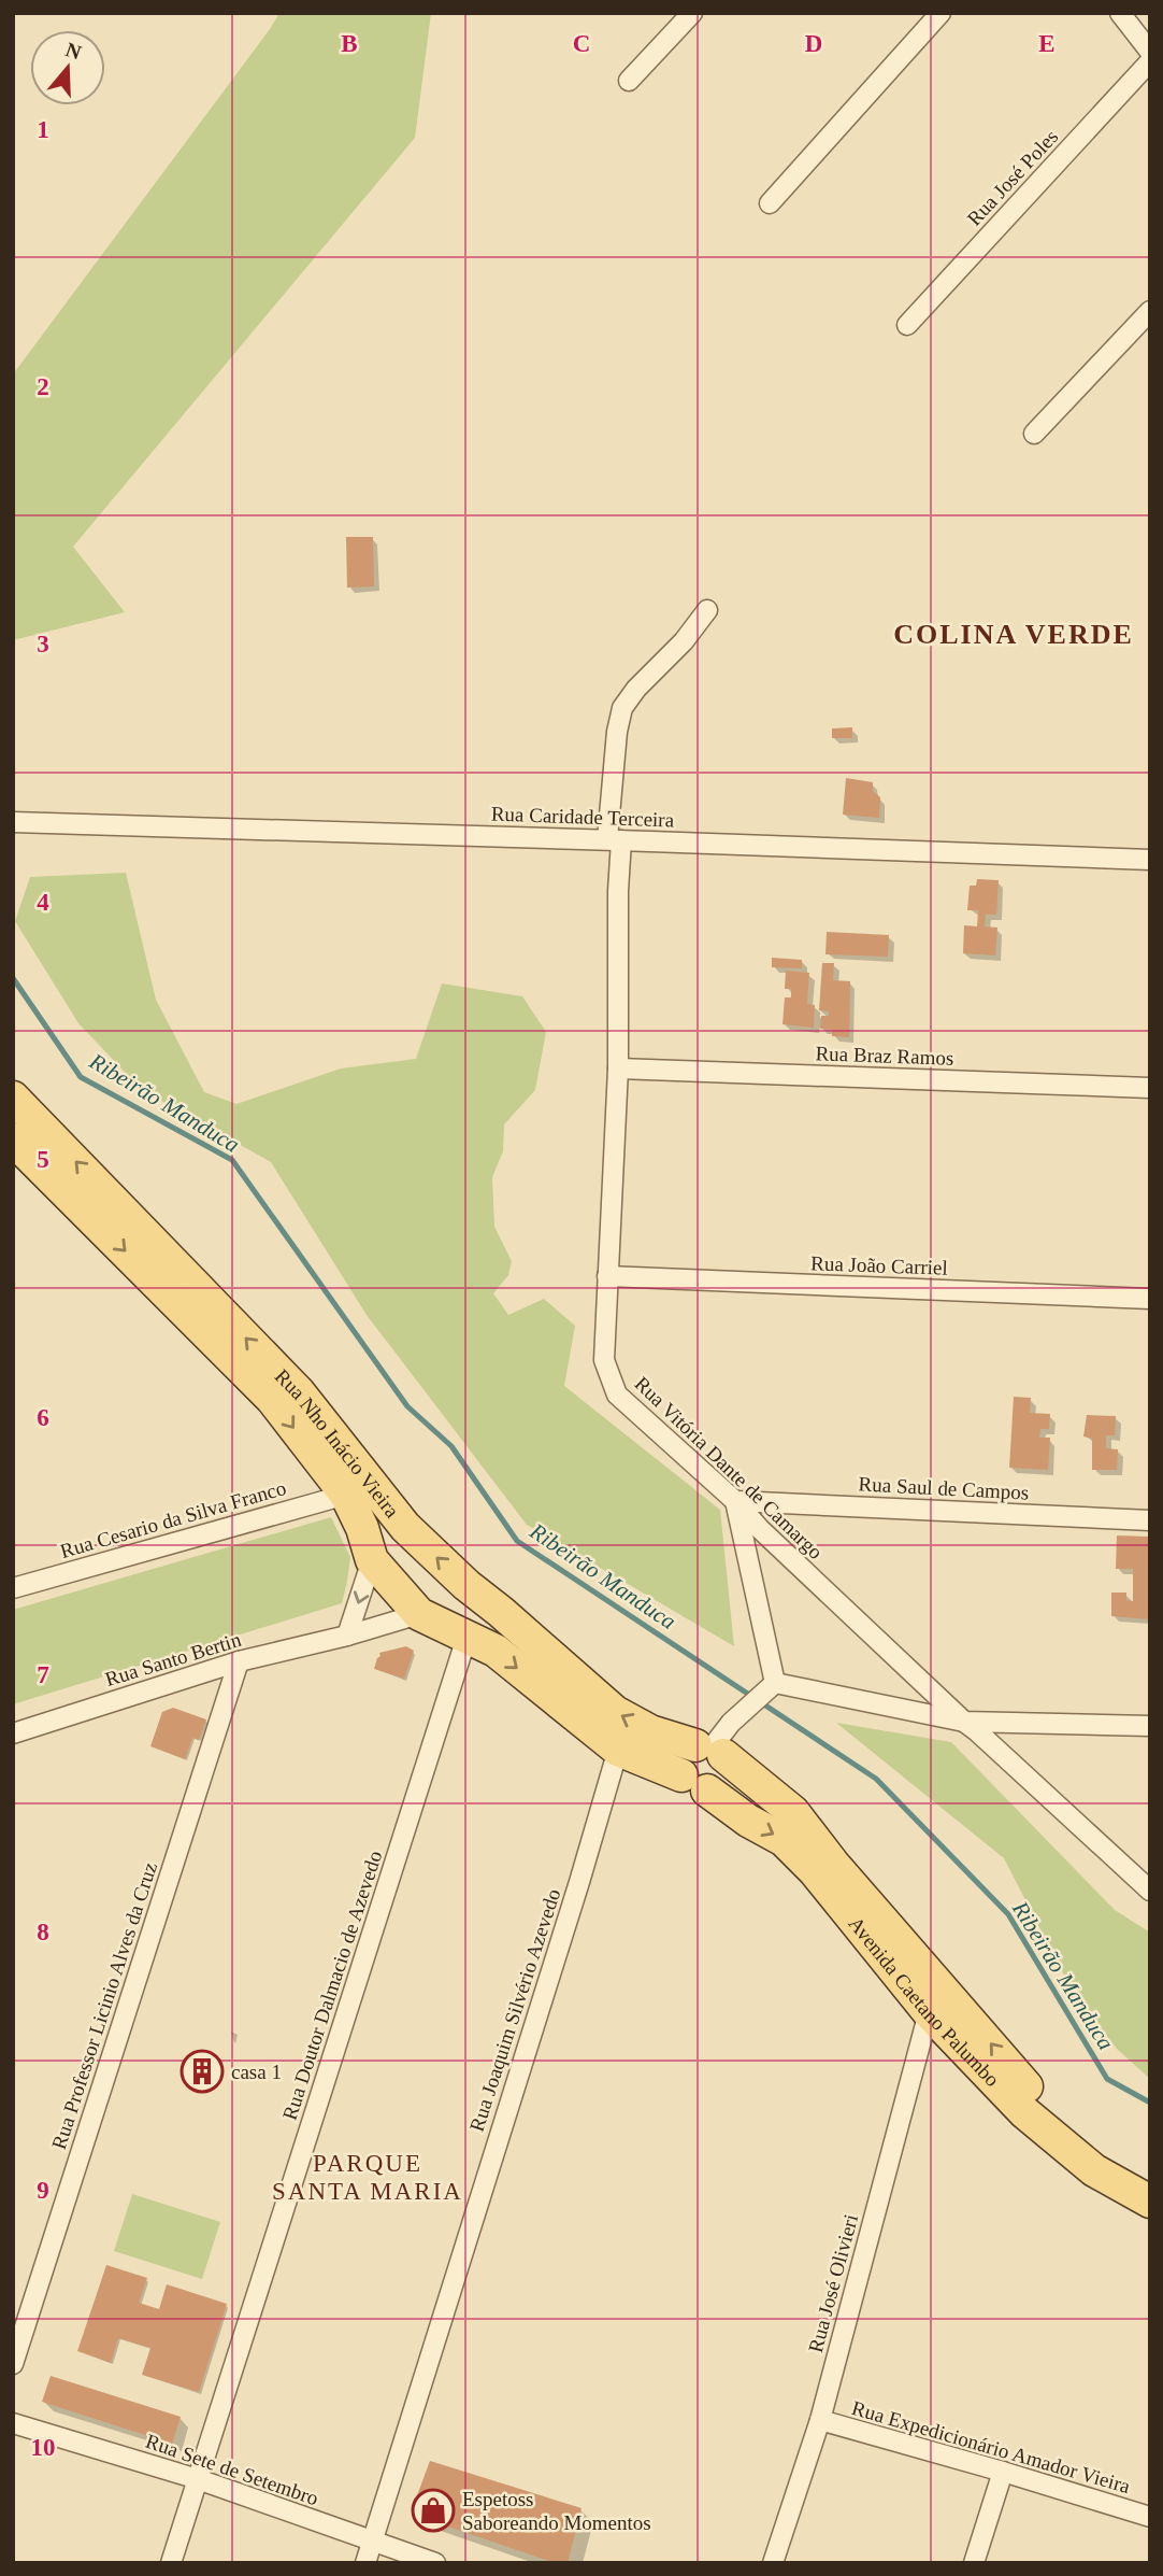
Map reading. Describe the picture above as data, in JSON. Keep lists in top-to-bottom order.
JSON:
{
  "streets": {
    "main road": ["Rua Nho Inácio Vieira", "Avenida Caetano Palumbo"],
    "street": [
      "Rua José Poles",
      "Rua Caridade Terceira",
      "Rua Braz Ramos",
      "Rua João Carriel",
      "Rua Vitória Dante de Camargo",
      "Rua Saul de Campos",
      "Rua Cesario da Silva Franco",
      "Rua Santo Bertin",
      "Rua Doutor Dalmacio de Azevedo",
      "Rua Professor Licinio Alves da Cruz",
      "Rua Joaquim Silvério Azevedo",
      "Rua José Olivieri",
      "Rua Expedicionário Amador Vieira",
      "Rua Sete de Setembro"
    ]
  },
  "crossings": [
    ["Rua Caridade Terceira", "Rua Vitória Dante de Camargo"],
    ["Rua Braz Ramos", "Rua Vitória Dante de Camargo"],
    ["Rua João Carriel", "Rua Vitória Dante de Camargo"],
    ["Rua Nho Inácio Vieira", "Rua Cesario da Silva Franco"],
    ["Rua Nho Inácio Vieira", "Rua Santo Bertin"],
    ["Rua Nho Inácio Vieira", "Rua Doutor Dalmacio de Azevedo"],
    ["Rua Nho Inácio Vieira", "Avenida Caetano Palumbo"],
    ["Rua Nho Inácio Vieira", "Rua Joaquim Silvério Azevedo"],
    ["Rua Vitória Dante de Camargo", "Rua Saul de Campos"],
    ["Rua Santo Bertin", "Rua Professor Licinio Alves da Cruz"],
    ["Rua Doutor Dalmacio de Azevedo", "Rua Sete de Setembro"],
    ["Avenida Caetano Palumbo", "Rua José Olivieri"],
    ["Rua Joaquim Silvério Azevedo", "Rua Sete de Setembro"],
    ["Rua José Olivieri", "Rua Expedicionário Amador Vieira"]
  ],
  "districts": ["COLINA VERDE", "PARQUE SANTA MARIA"],
  "water": ["Ribeirão Manduca"],
  "places": {
    "building": ["casa 1"],
    "shop": ["Espetoss Saboreando Momentos"]
  },
  "north": "top",
  "grid": {
    "columns": [
      "B",
      "C",
      "D",
      "E"
    ],
    "rows": [
      "1",
      "2",
      "3",
      "4",
      "5",
      "6",
      "7",
      "8",
      "9",
      "10"
    ]
  }
}
